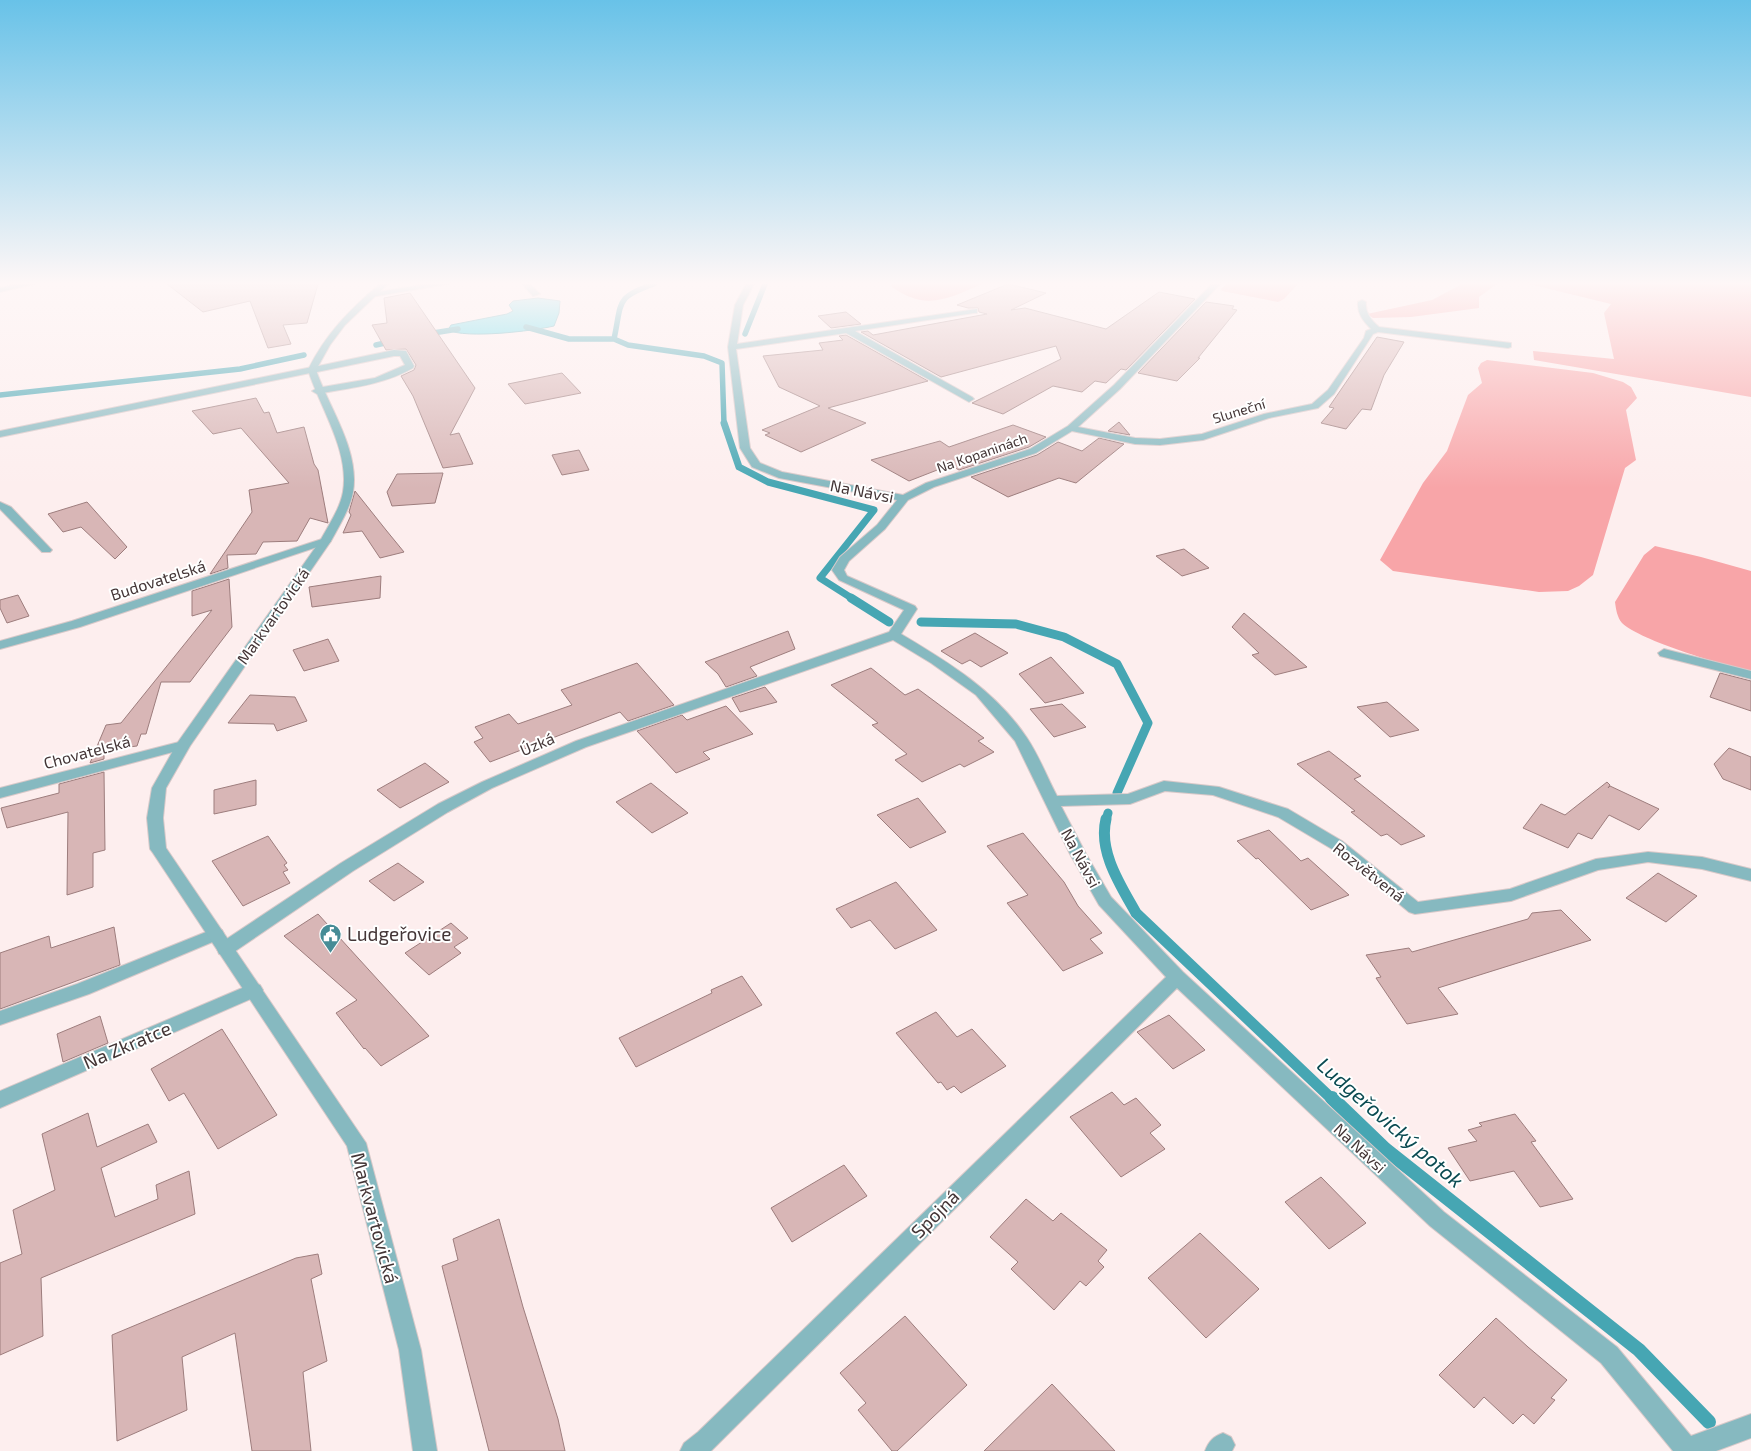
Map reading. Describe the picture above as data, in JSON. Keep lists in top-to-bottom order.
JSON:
{
  "streets": {
    "street": [
      "Sluneční",
      "Na Kopaninách",
      "Na Návsi",
      "Budovatelská",
      "Markvartovická",
      "Úzká",
      "Chovatelská",
      "Rozvětvená",
      "Na Zkratce",
      "Spojná"
    ]
  },
  "crossings": [
    ["Sluneční", "Na Kopaninách"],
    ["Na Kopaninách", "Na Návsi"],
    ["Na Návsi", "Úzká"],
    ["Na Návsi", "Rozvětvená"],
    ["Na Návsi", "Spojná"],
    ["Budovatelská", "Markvartovická"],
    ["Markvartovická", "Úzká"],
    ["Markvartovická", "Chovatelská"],
    ["Markvartovická", "Na Zkratce"]
  ],
  "water": ["Ludgeřovický potok"],
  "places": {
    "public building": ["Ludgeřovice"]
  }
}
